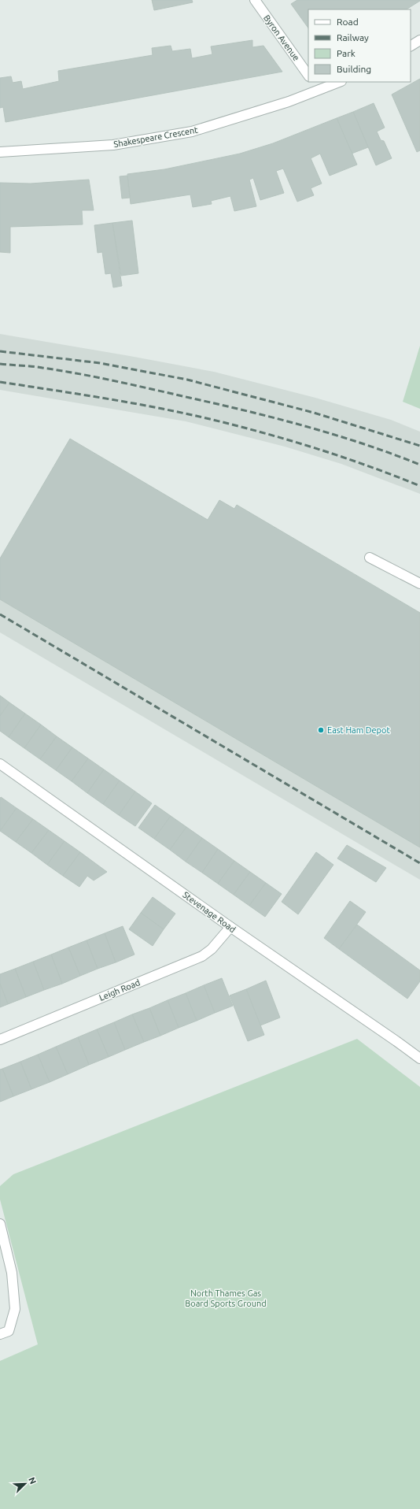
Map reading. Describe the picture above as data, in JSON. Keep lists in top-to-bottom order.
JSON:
{
  "streets": {
    "street": [
      "Byron Avenue",
      "Shakespeare Crescent",
      "Stevenage Road",
      "Leigh Road"
    ]
  },
  "crossings": [
    ["Stevenage Road", "Leigh Road"]
  ],
  "parks": ["North Thames Gas Board Sports Ground"],
  "places": ["East Ham Depot"],
  "legend": [
    "Road",
    "Railway",
    "Park",
    "Building"
  ],
  "north": "top right"
}
